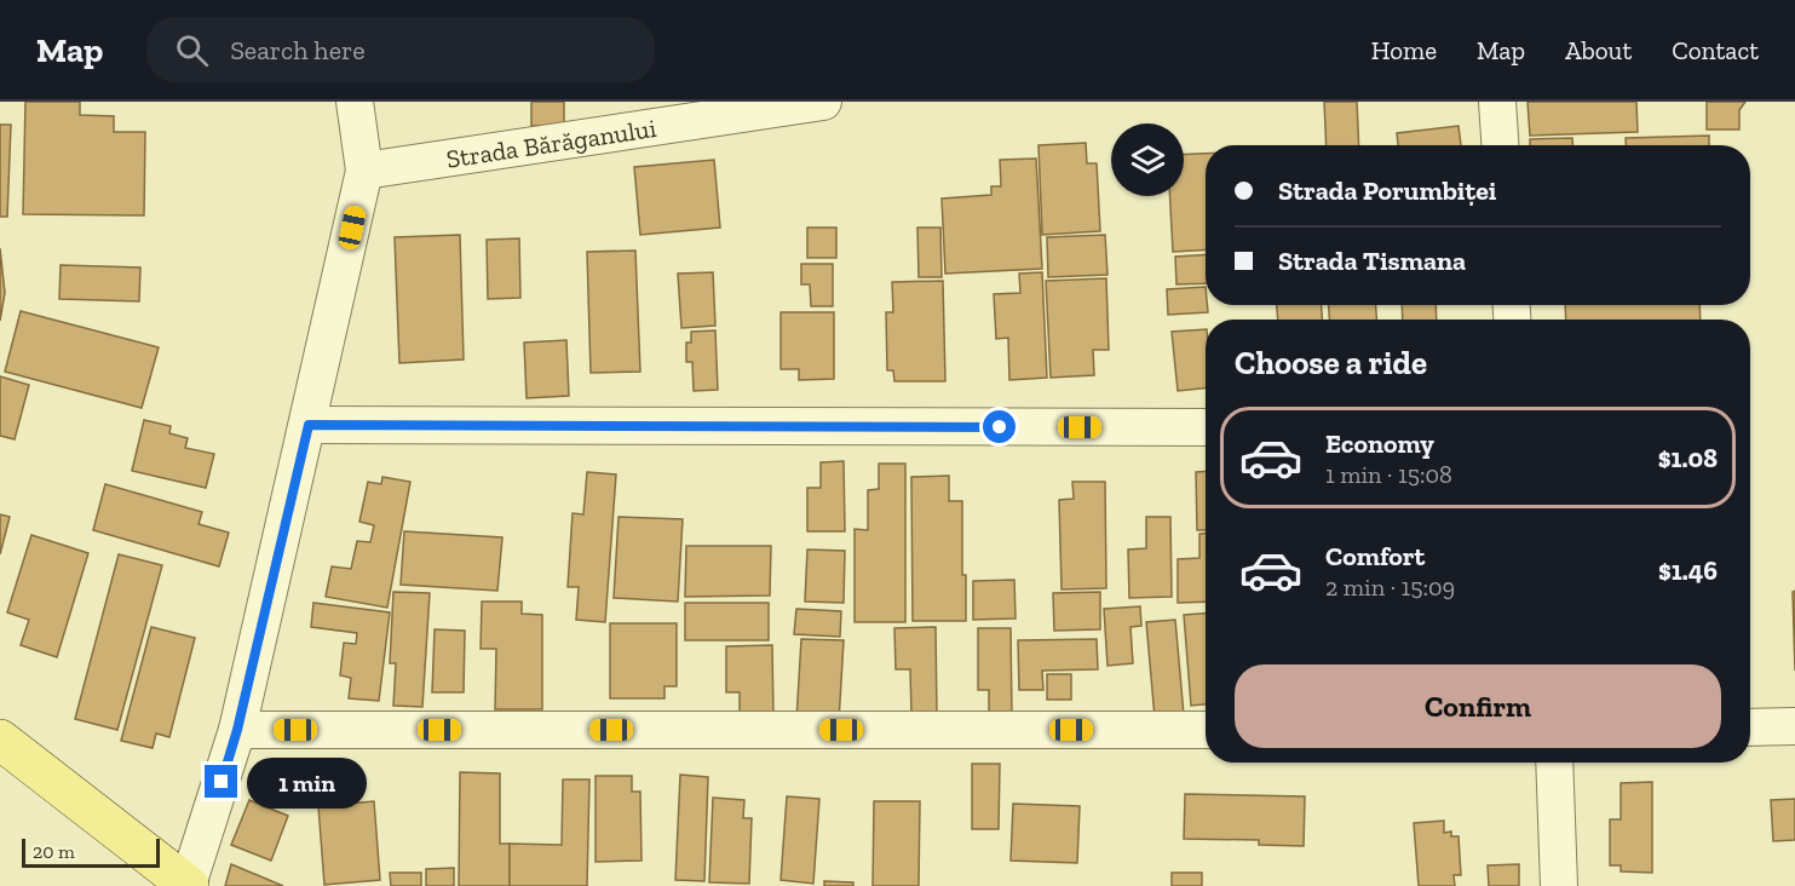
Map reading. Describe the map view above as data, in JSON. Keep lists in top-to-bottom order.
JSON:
{
  "streets": {
    "street": ["Strada Bărăganului"]
  },
  "scale_bar": "20 m",
  "page": {
    "header": "Map",
    "search": "Search here",
    "nav": [
      "Home",
      "Map",
      "About",
      "Contact"
    ],
    "banner": ["Strada Porumbiței", "Strada Tismana"],
    "heading": "Choose a ride",
    "list": [
      {
        "name": "Economy",
        "note": "1 min · 15:08",
        "value": "$1.08"
      },
      {
        "name": "Comfort",
        "note": "2 min · 15:09",
        "value": "$1.46"
      }
    ],
    "buttons": "Confirm",
    "bubble": "1 min",
    "scale": "20 m"
  }
}
